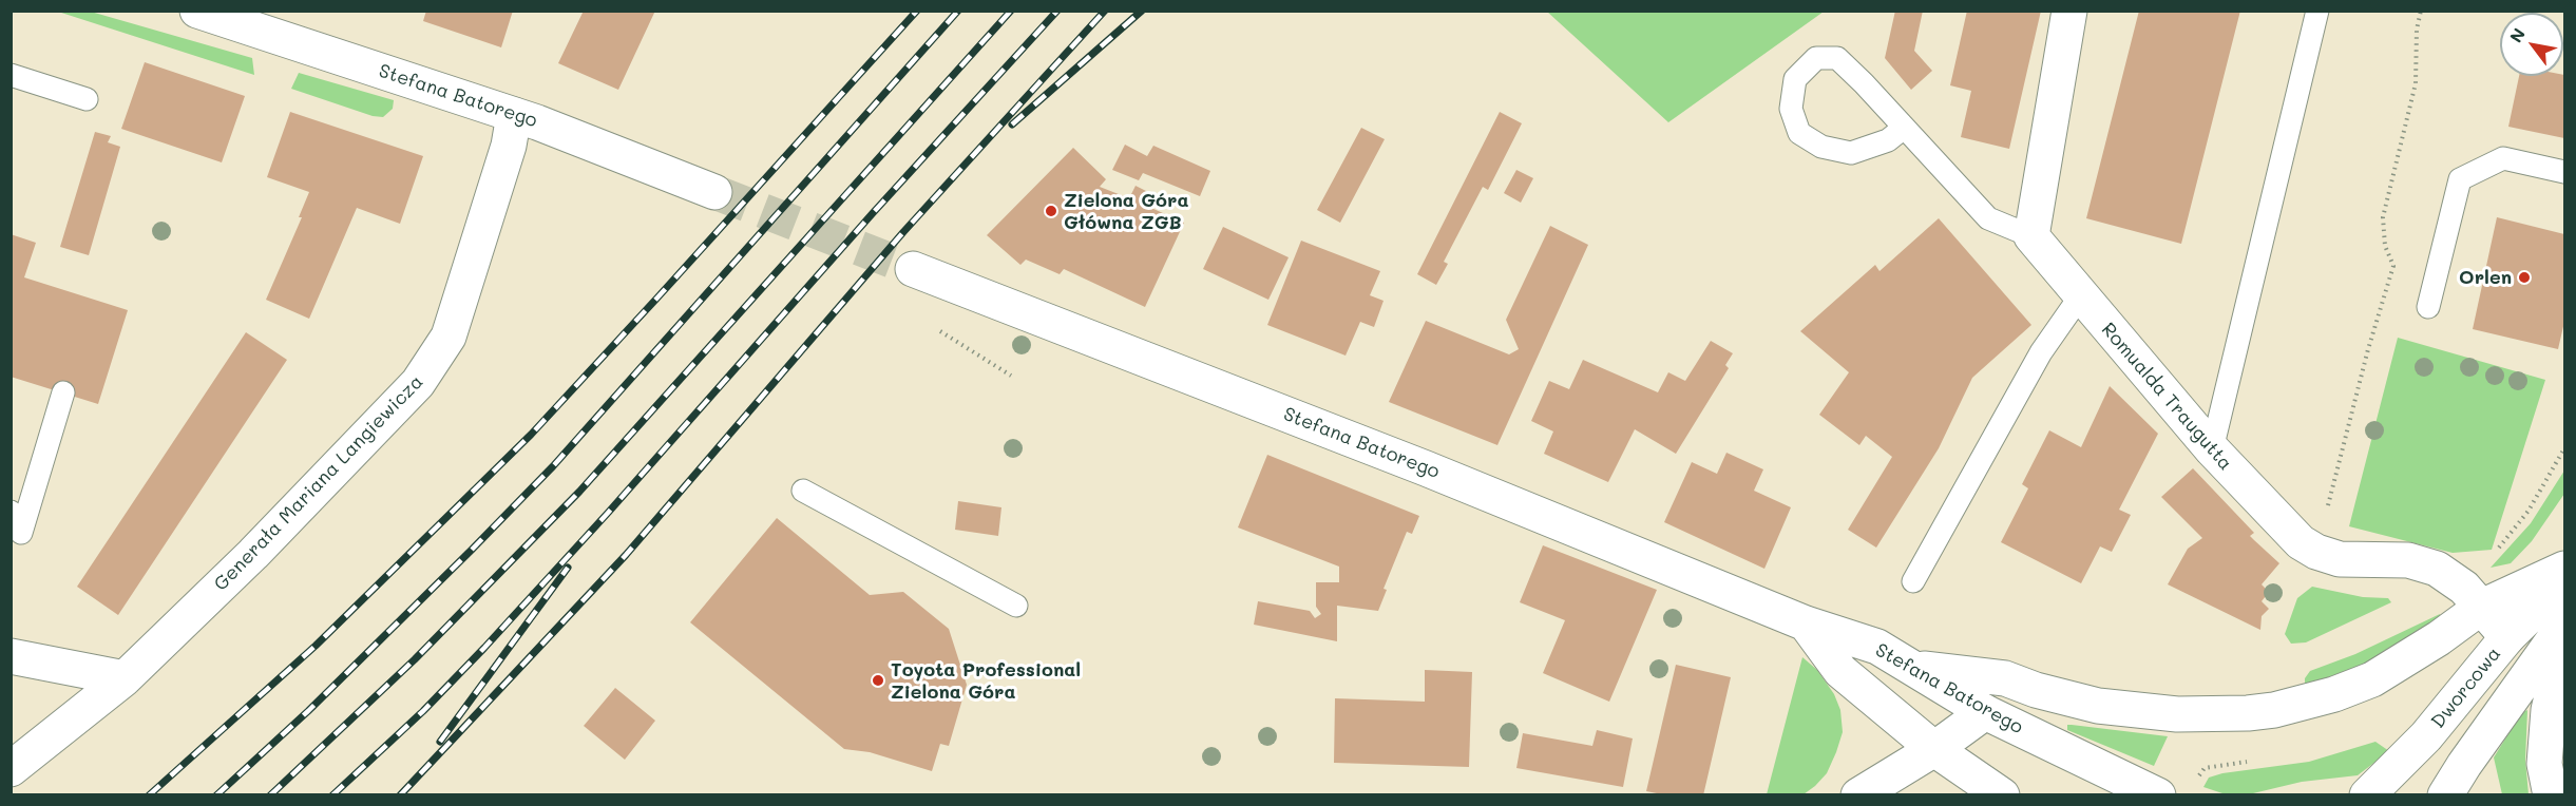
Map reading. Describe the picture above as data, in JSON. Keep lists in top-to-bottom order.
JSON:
{
  "streets": {
    "street": [
      "Stefana Batorego",
      "Romualda Traugutta",
      "Generała Mariana Langiewicza",
      "Dworcowa"
    ]
  },
  "crossings": [
    ["Stefana Batorego", "Generała Mariana Langiewicza"],
    ["Romualda Traugutta", "Dworcowa"]
  ],
  "places": ["Zielona Góra Główna ZGB", "Orlen", "Toyota Professional Zielona Góra"],
  "north": "top left"
}
